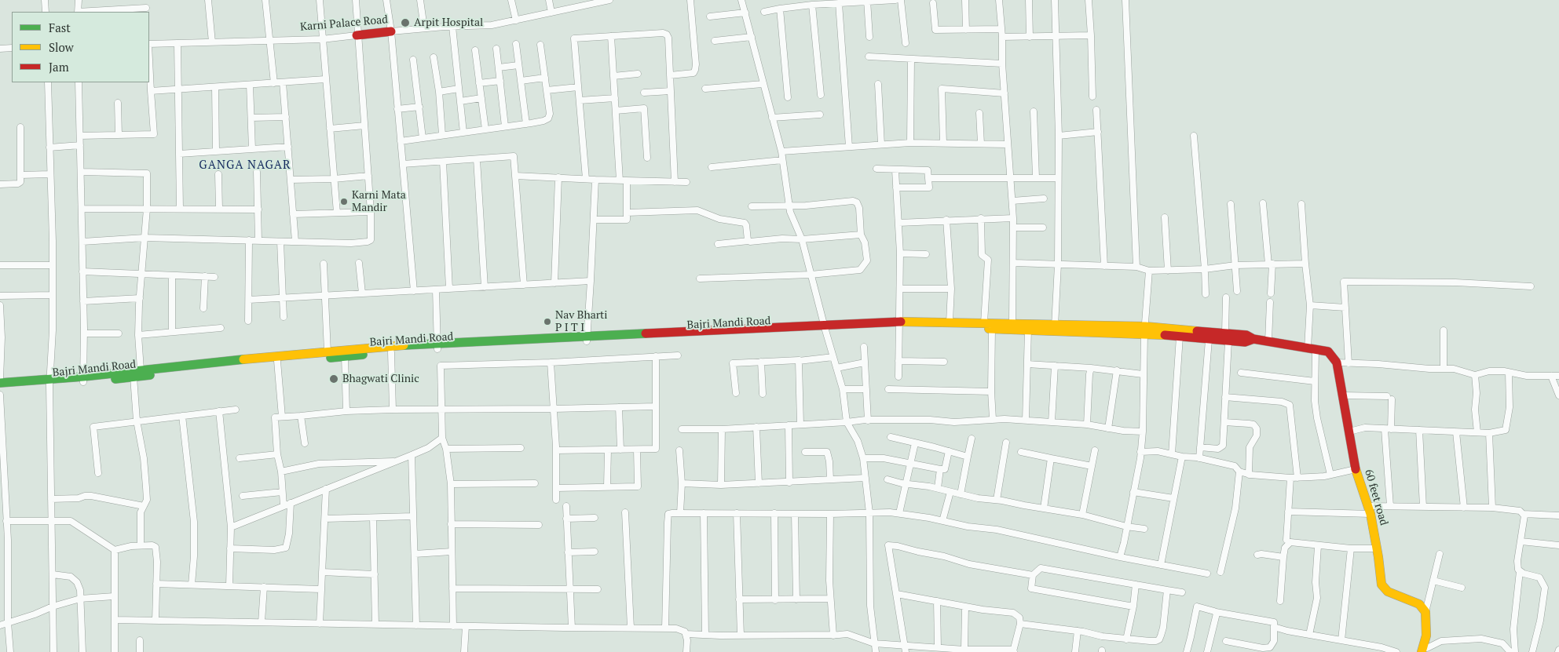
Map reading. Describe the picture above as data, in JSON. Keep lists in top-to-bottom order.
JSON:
{
  "streets": {
    "street": ["Karni Palace Road", "Bajri Mandi Road", "60 feet road"]
  },
  "districts": ["GANGA NAGAR"],
  "places": [
    "Arpit Hospital",
    "Karni Mata Mandir",
    "Nav Bharti P I T I",
    "Bhagwati Clinic"
  ],
  "legend": ["Fast", "Slow", "Jam"]
}
